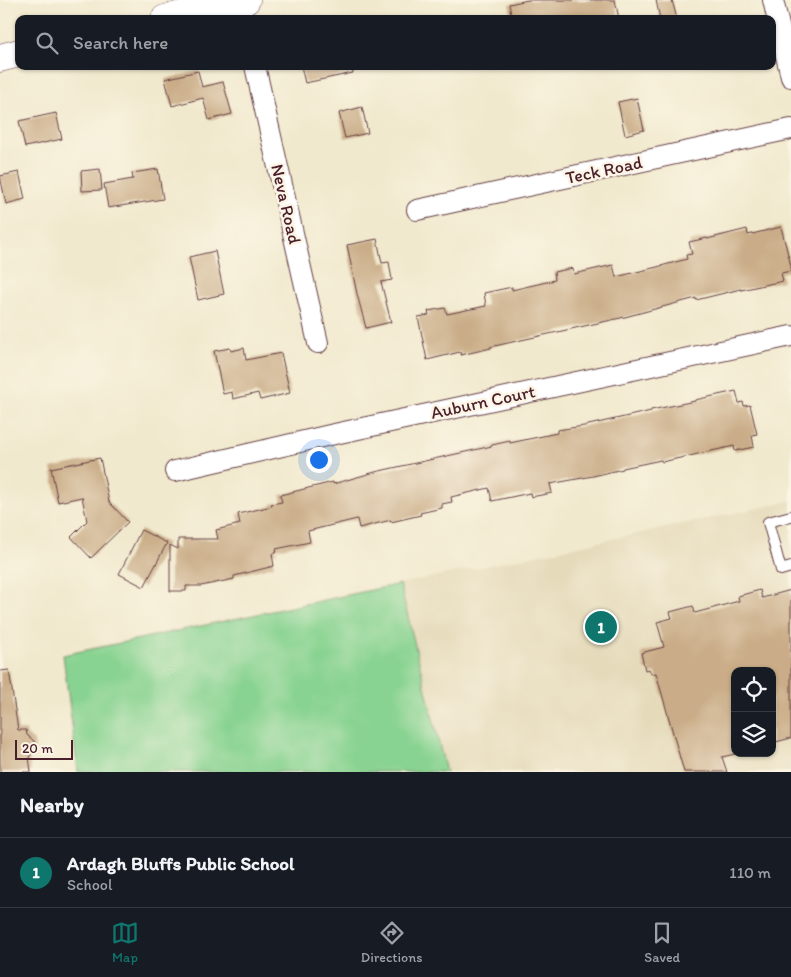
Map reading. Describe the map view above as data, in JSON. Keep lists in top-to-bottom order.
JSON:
{
  "streets": {
    "street": ["Teck Road", "Neva Road", "Auburn Court"]
  },
  "scale_bar": "20 m",
  "page": {
    "search": "Search here",
    "pins": "1",
    "scale": "20 m",
    "heading": "Nearby",
    "list": [
      {
        "mark": "1",
        "name": "Ardagh Bluffs Public School",
        "note": "School",
        "value": "110 m"
      }
    ],
    "nav": ["Map", "Directions", "Saved"]
  }
}
